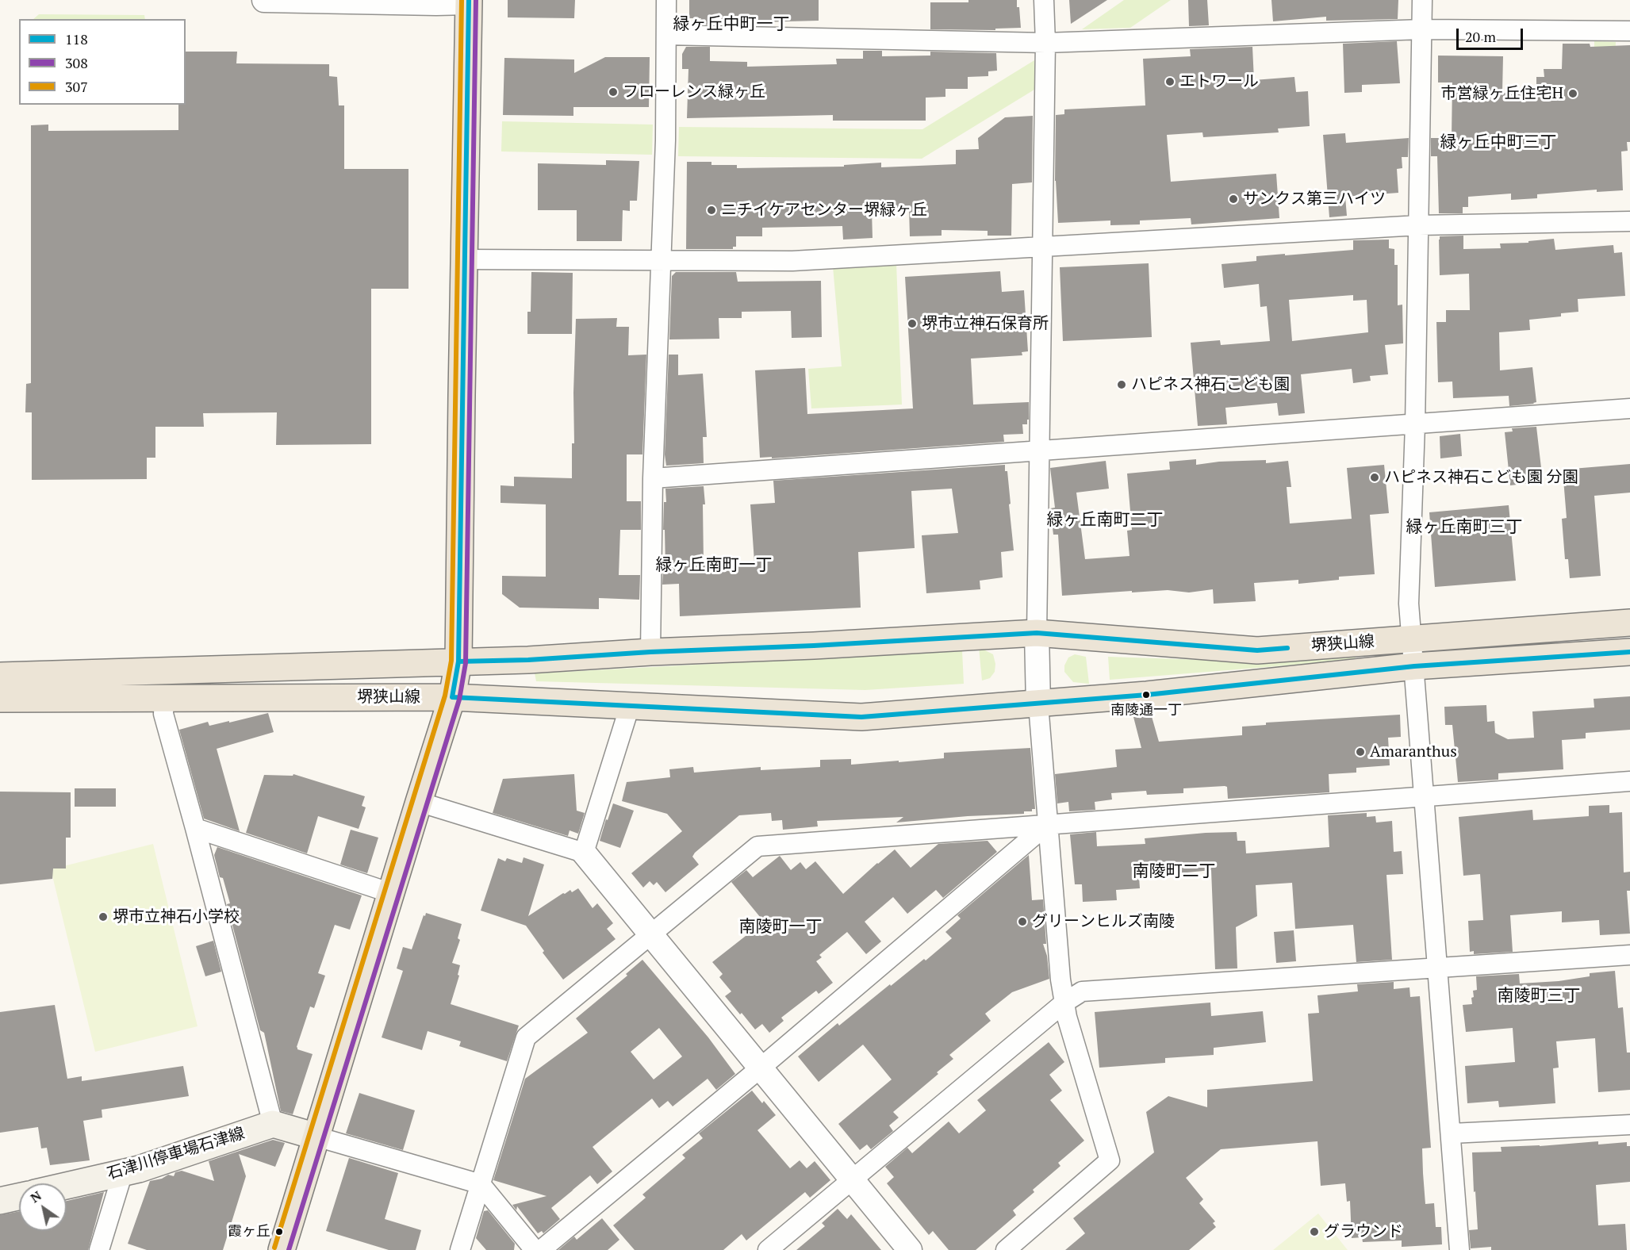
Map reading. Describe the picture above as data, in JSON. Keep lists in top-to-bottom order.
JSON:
{
  "streets": {
    "main road": ["堺狭山線", "石津川停車場石津線"]
  },
  "districts": [
    "緑ヶ丘中町一丁",
    "緑ヶ丘中町三丁",
    "緑ヶ丘南町二丁",
    "緑ヶ丘南町三丁",
    "緑ヶ丘南町一丁",
    "南陵町二丁",
    "南陵町一丁",
    "南陵町三丁"
  ],
  "places": [
    "エトワール",
    "フローレンス緑ヶ丘",
    "市営緑ヶ丘住宅H",
    "サンクス第三ハイツ",
    "ニチイケアセンター堺緑ヶ丘",
    "堺市立神石保育所",
    "ハピネス神石こども園",
    "ハピネス神石こども園 分園",
    "南陵通一丁",
    "Amaranthus",
    "堺市立神石小学校",
    "グリーンヒルズ南陵",
    "霞ヶ丘",
    "グラウンド"
  ],
  "lines": ["transit line 118", "transit line 308", "transit line 307"],
  "legend": ["118", "308", "307"],
  "scale_bar": "20 m",
  "north": "top left"
}
